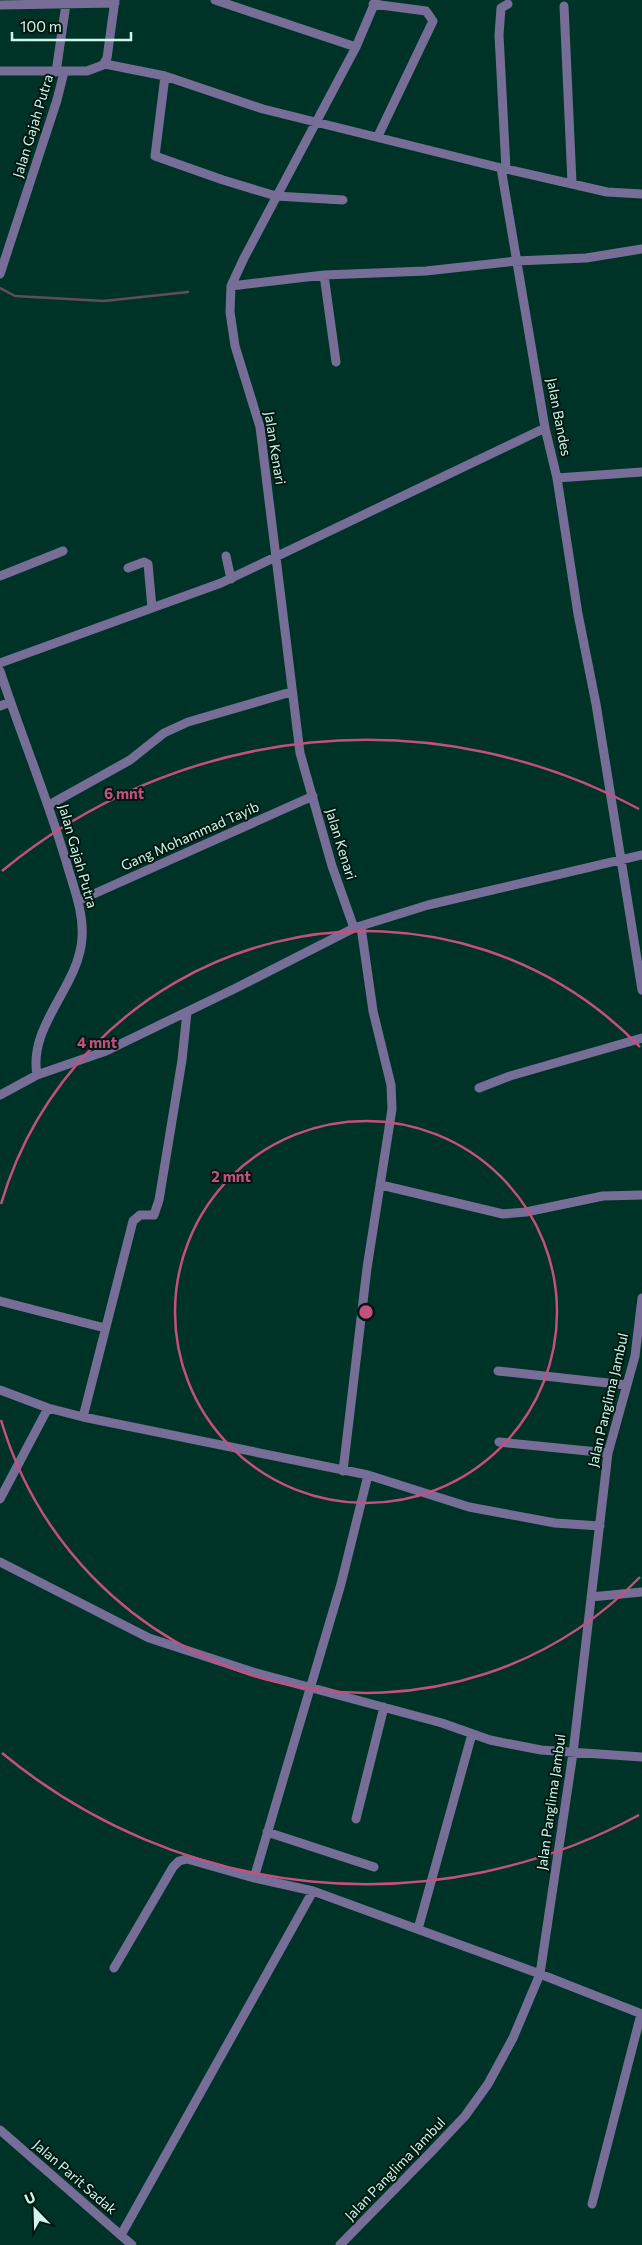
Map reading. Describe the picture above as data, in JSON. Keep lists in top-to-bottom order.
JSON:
{
  "streets": {
    "street": [
      "Jalan Gajah Putra",
      "Jalan Bandes",
      "Jalan Kenari",
      "Gang Mohammad Tayib",
      "Jalan Panglima Jambul",
      "Jalan Parit Sadak"
    ]
  },
  "crossings": [
    ["Jalan Gajah Putra", "Gang Mohammad Tayib"],
    ["Jalan Kenari", "Gang Mohammad Tayib"]
  ],
  "scale_bar": "100 m",
  "north": "top left",
  "rings": ["6 mnt", "4 mnt", "2 mnt"]
}
